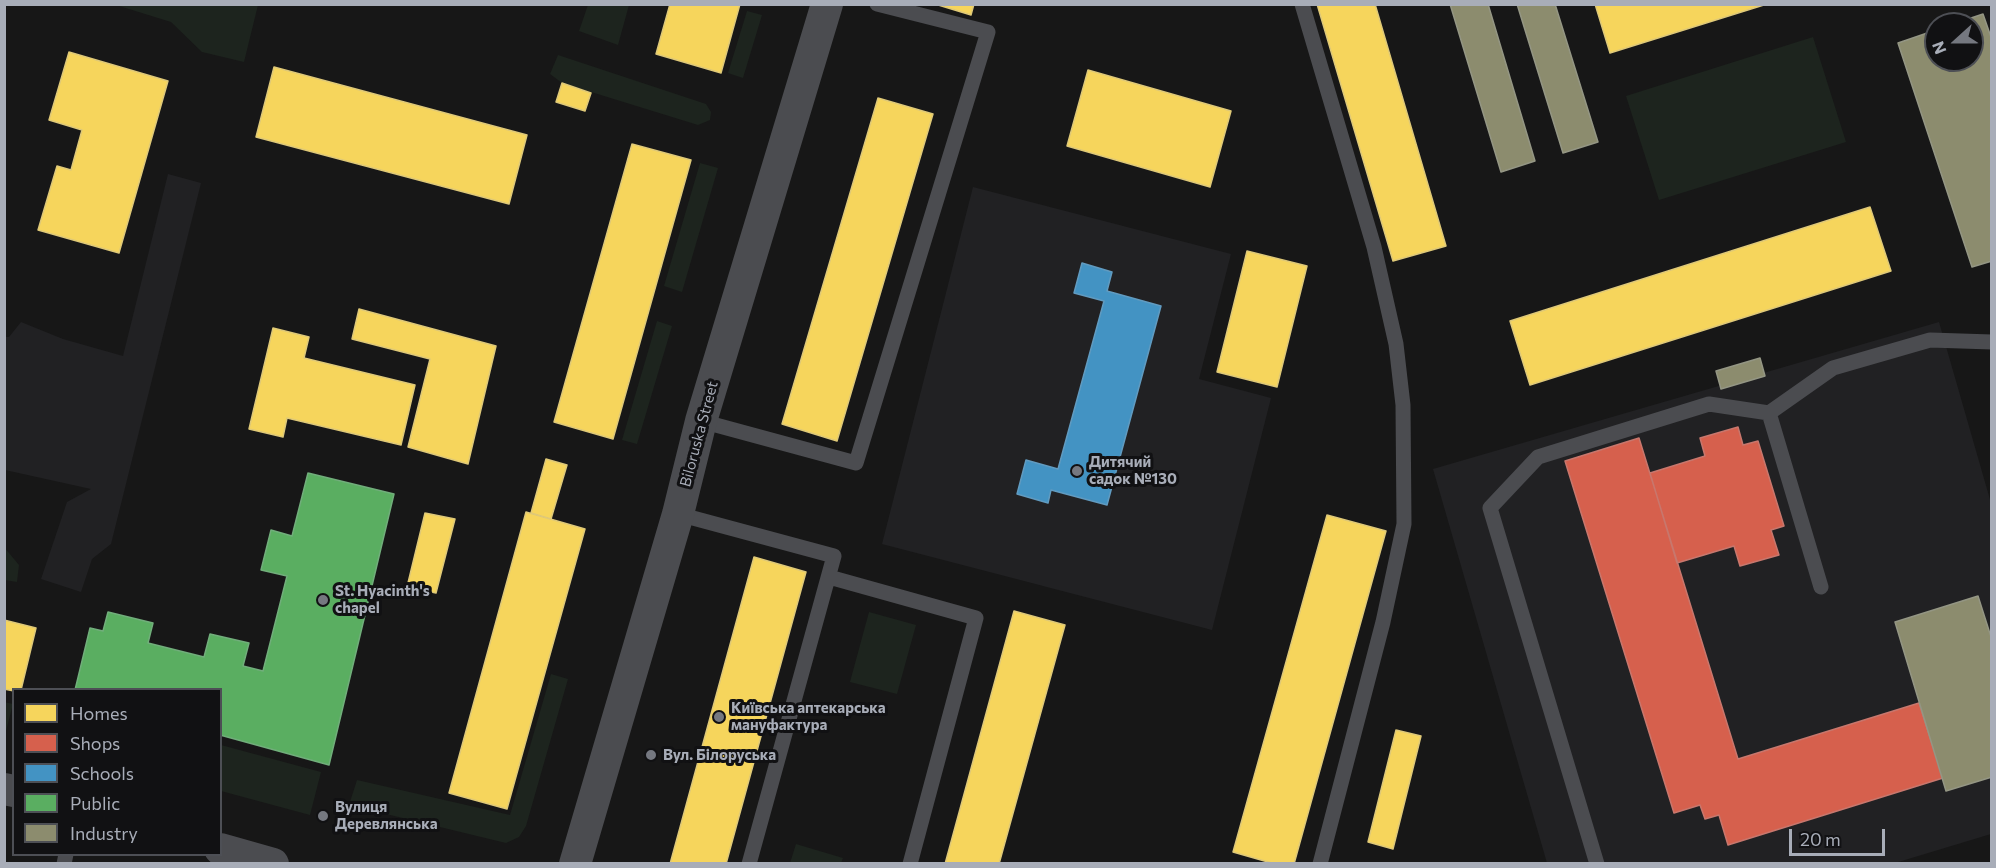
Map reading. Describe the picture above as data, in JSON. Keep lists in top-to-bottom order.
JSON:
{
  "streets": {
    "street": ["Biloruska Street"]
  },
  "places": [
    "Дитячий садок №130",
    "St. Hyacinth's chapel",
    "Київська аптекарська мануфактура",
    "Вул. Білоруська",
    "Вулиця Деревлянська"
  ],
  "legend": [
    "Homes",
    "Shops",
    "Schools",
    "Public",
    "Industry"
  ],
  "scale_bar": "20 m",
  "north": "left"
}
